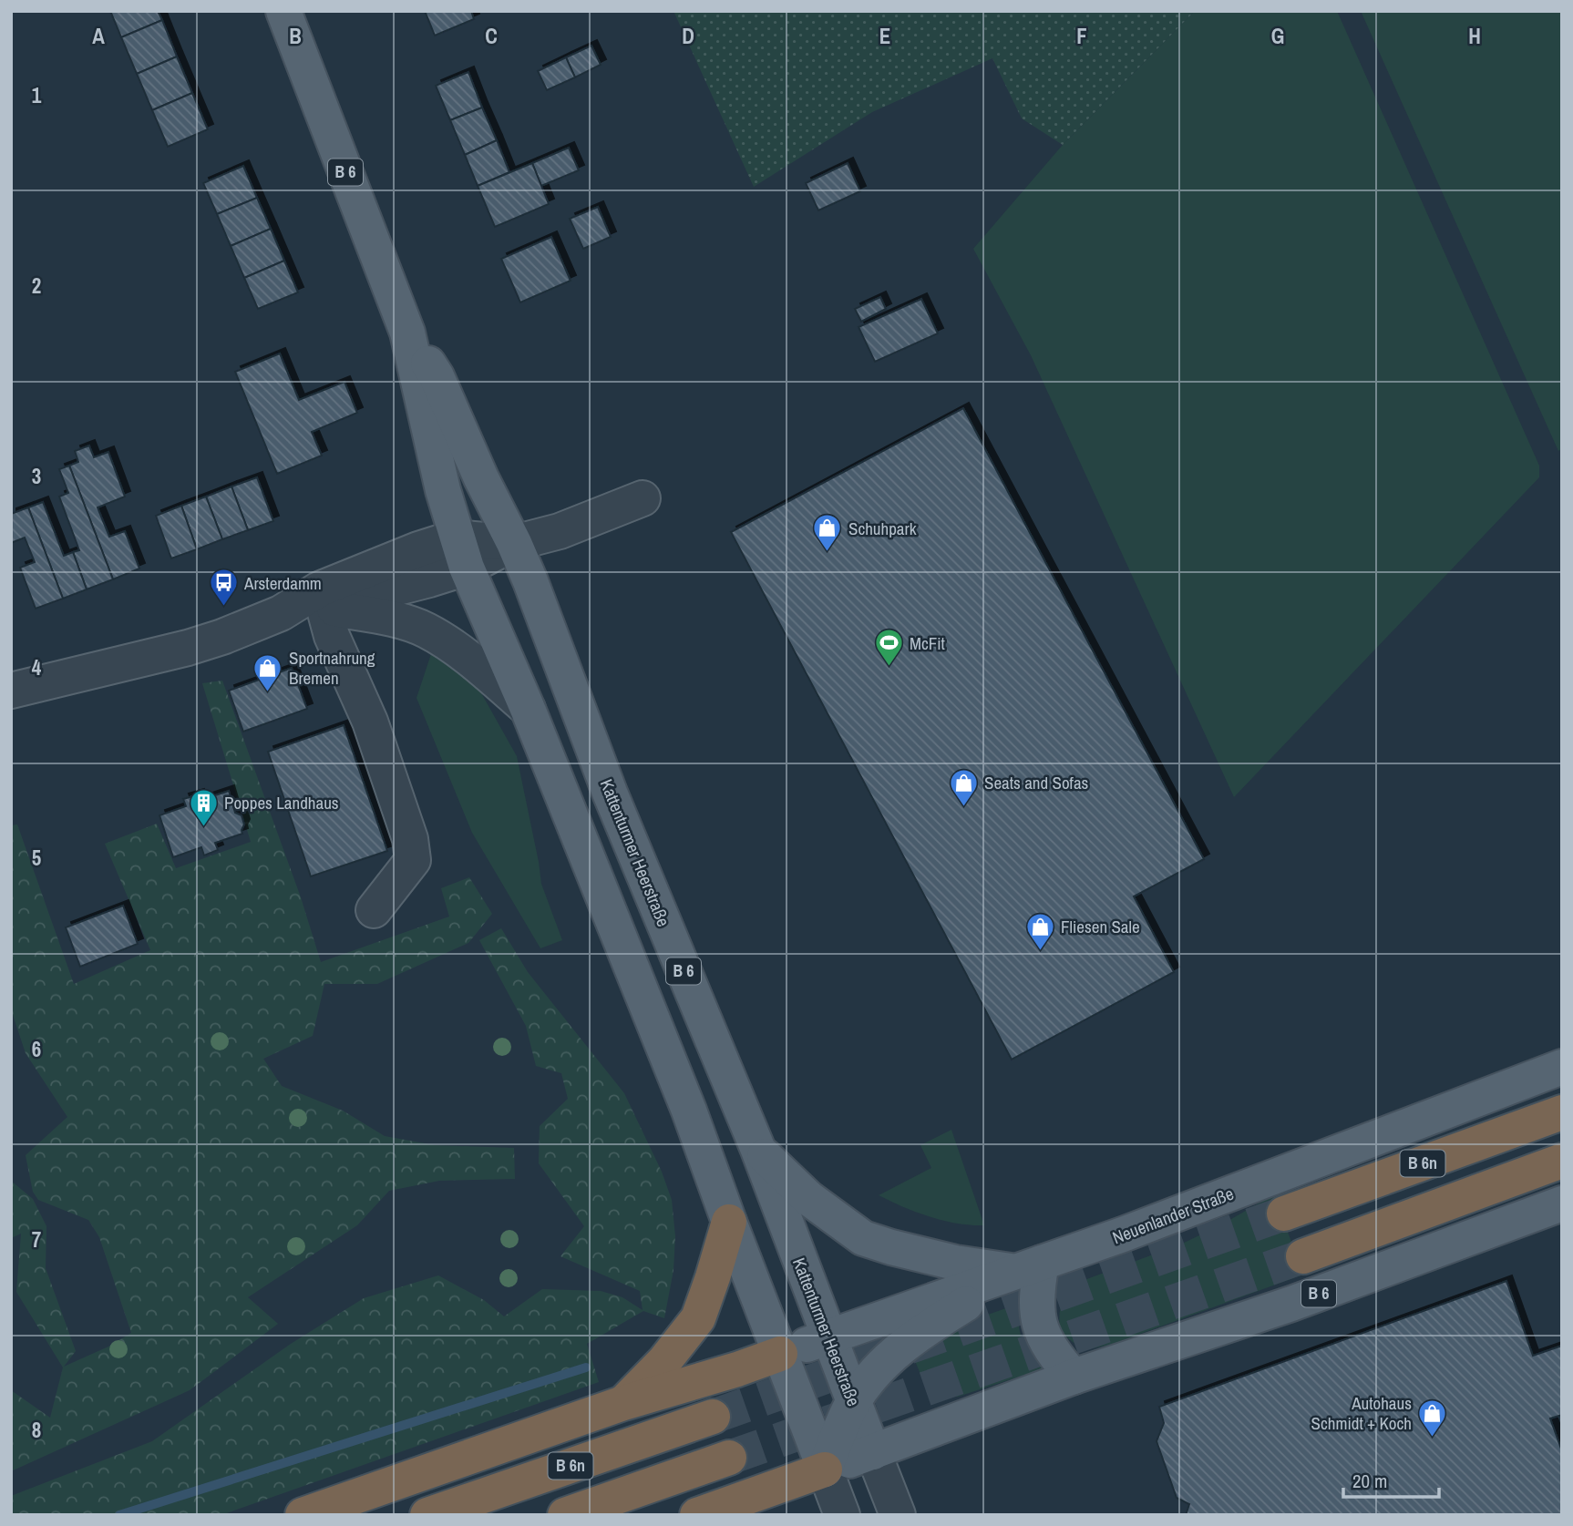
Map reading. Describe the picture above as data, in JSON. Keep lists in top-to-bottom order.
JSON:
{
  "streets": {
    "highway": ["B 6n"],
    "main road": ["B 6", "Kattenturmer Heerstraße", "Neuenlander Straße"]
  },
  "crossings": [
    ["B 6", "Kattenturmer Heerstraße"],
    ["B 6", "Neuenlander Straße"],
    ["Kattenturmer Heerstraße", "Neuenlander Straße"]
  ],
  "places": {
    "shop": [
      "Schuhpark",
      "Sportnahrung Bremen",
      "Seats and Sofas",
      "Fliesen Sale",
      "Autohaus Schmidt + Koch"
    ],
    "bus stop": ["Arsterdamm"],
    "sports": ["McFit"],
    "building": ["Poppes Landhaus"]
  },
  "scale_bar": "20 m",
  "grid": {
    "columns": [
      "A",
      "B",
      "C",
      "D",
      "E",
      "F",
      "G",
      "H"
    ],
    "rows": [
      "1",
      "2",
      "3",
      "4",
      "5",
      "6",
      "7",
      "8"
    ]
  }
}
